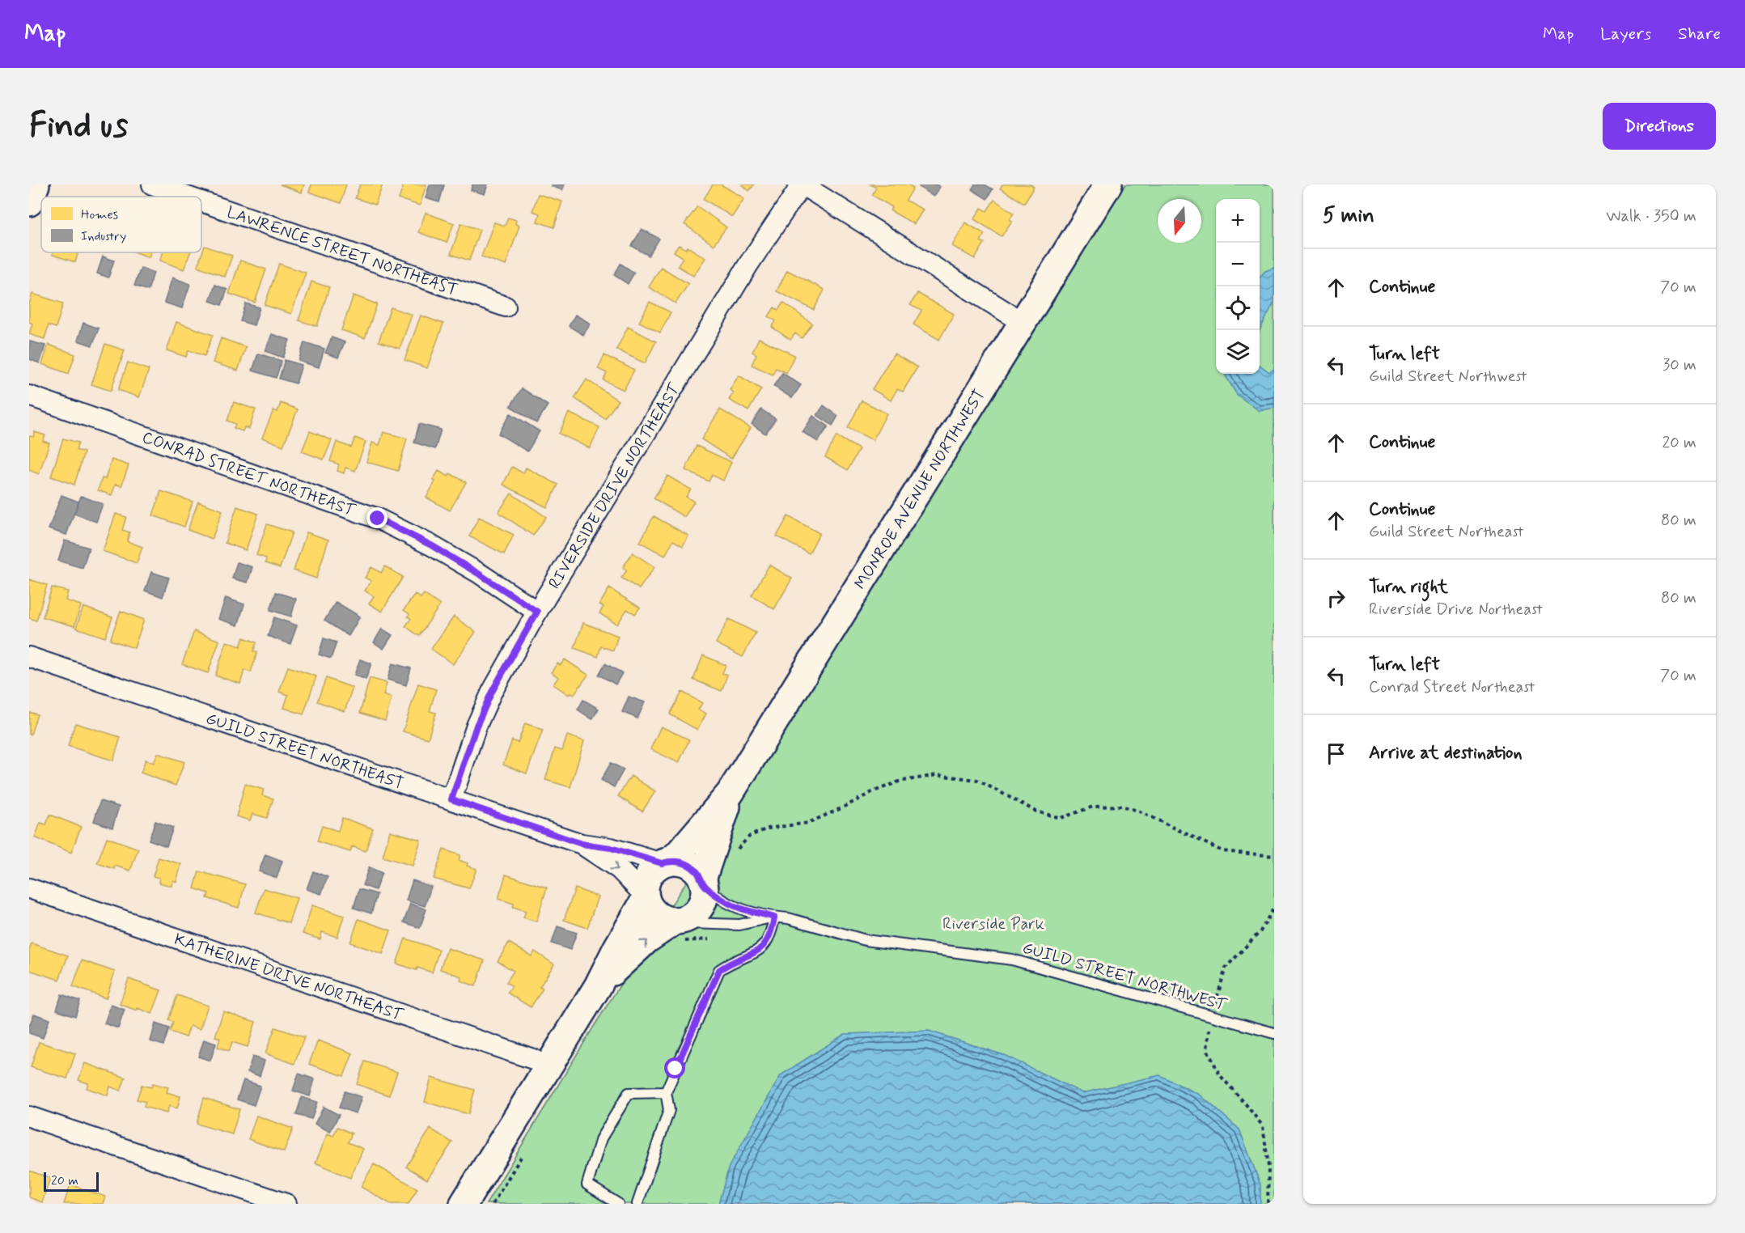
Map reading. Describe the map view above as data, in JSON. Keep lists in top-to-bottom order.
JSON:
{
  "streets": {
    "main road": ["MONROE AVENUE NORTHWEST"],
    "street": [
      "LAWRENCE STREET NORTHEAST",
      "CONRAD STREET NORTHEAST",
      "RIVERSIDE DRIVE NORTHEAST",
      "GUILD STREET NORTHEAST",
      "KATHERINE DRIVE NORTHEAST"
    ],
    "lane": ["GUILD STREET NORTHWEST"]
  },
  "crossings": [
    ["CONRAD STREET NORTHEAST", "RIVERSIDE DRIVE NORTHEAST"],
    ["RIVERSIDE DRIVE NORTHEAST", "GUILD STREET NORTHEAST"],
    ["MONROE AVENUE NORTHWEST", "GUILD STREET NORTHEAST"],
    ["MONROE AVENUE NORTHWEST", "GUILD STREET NORTHWEST"],
    ["GUILD STREET NORTHEAST", "GUILD STREET NORTHWEST"]
  ],
  "parks": ["Riverside Park"],
  "legend": ["Homes", "Industry"],
  "scale_bar": "20 m",
  "north": "bottom",
  "page": {
    "header": "Map",
    "nav": ["Map", "Layers", "Share"],
    "buttons": "Directions",
    "title": "Find us",
    "heading": ["5 min", "Walk · 350 m"],
    "map_buttons": ["+", "−"],
    "list": [
      ["Continue", "70 m"],
      ["Turn left", "Guild Street Northwest", "30 m"],
      ["Continue", "20 m"],
      ["Continue", "Guild Street Northeast", "80 m"],
      ["Turn right", "Riverside Drive Northeast", "80 m"],
      ["Turn left", "Conrad Street Northeast", "70 m"],
      "Arrive at destination"
    ],
    "scale": "20 m"
  }
}
